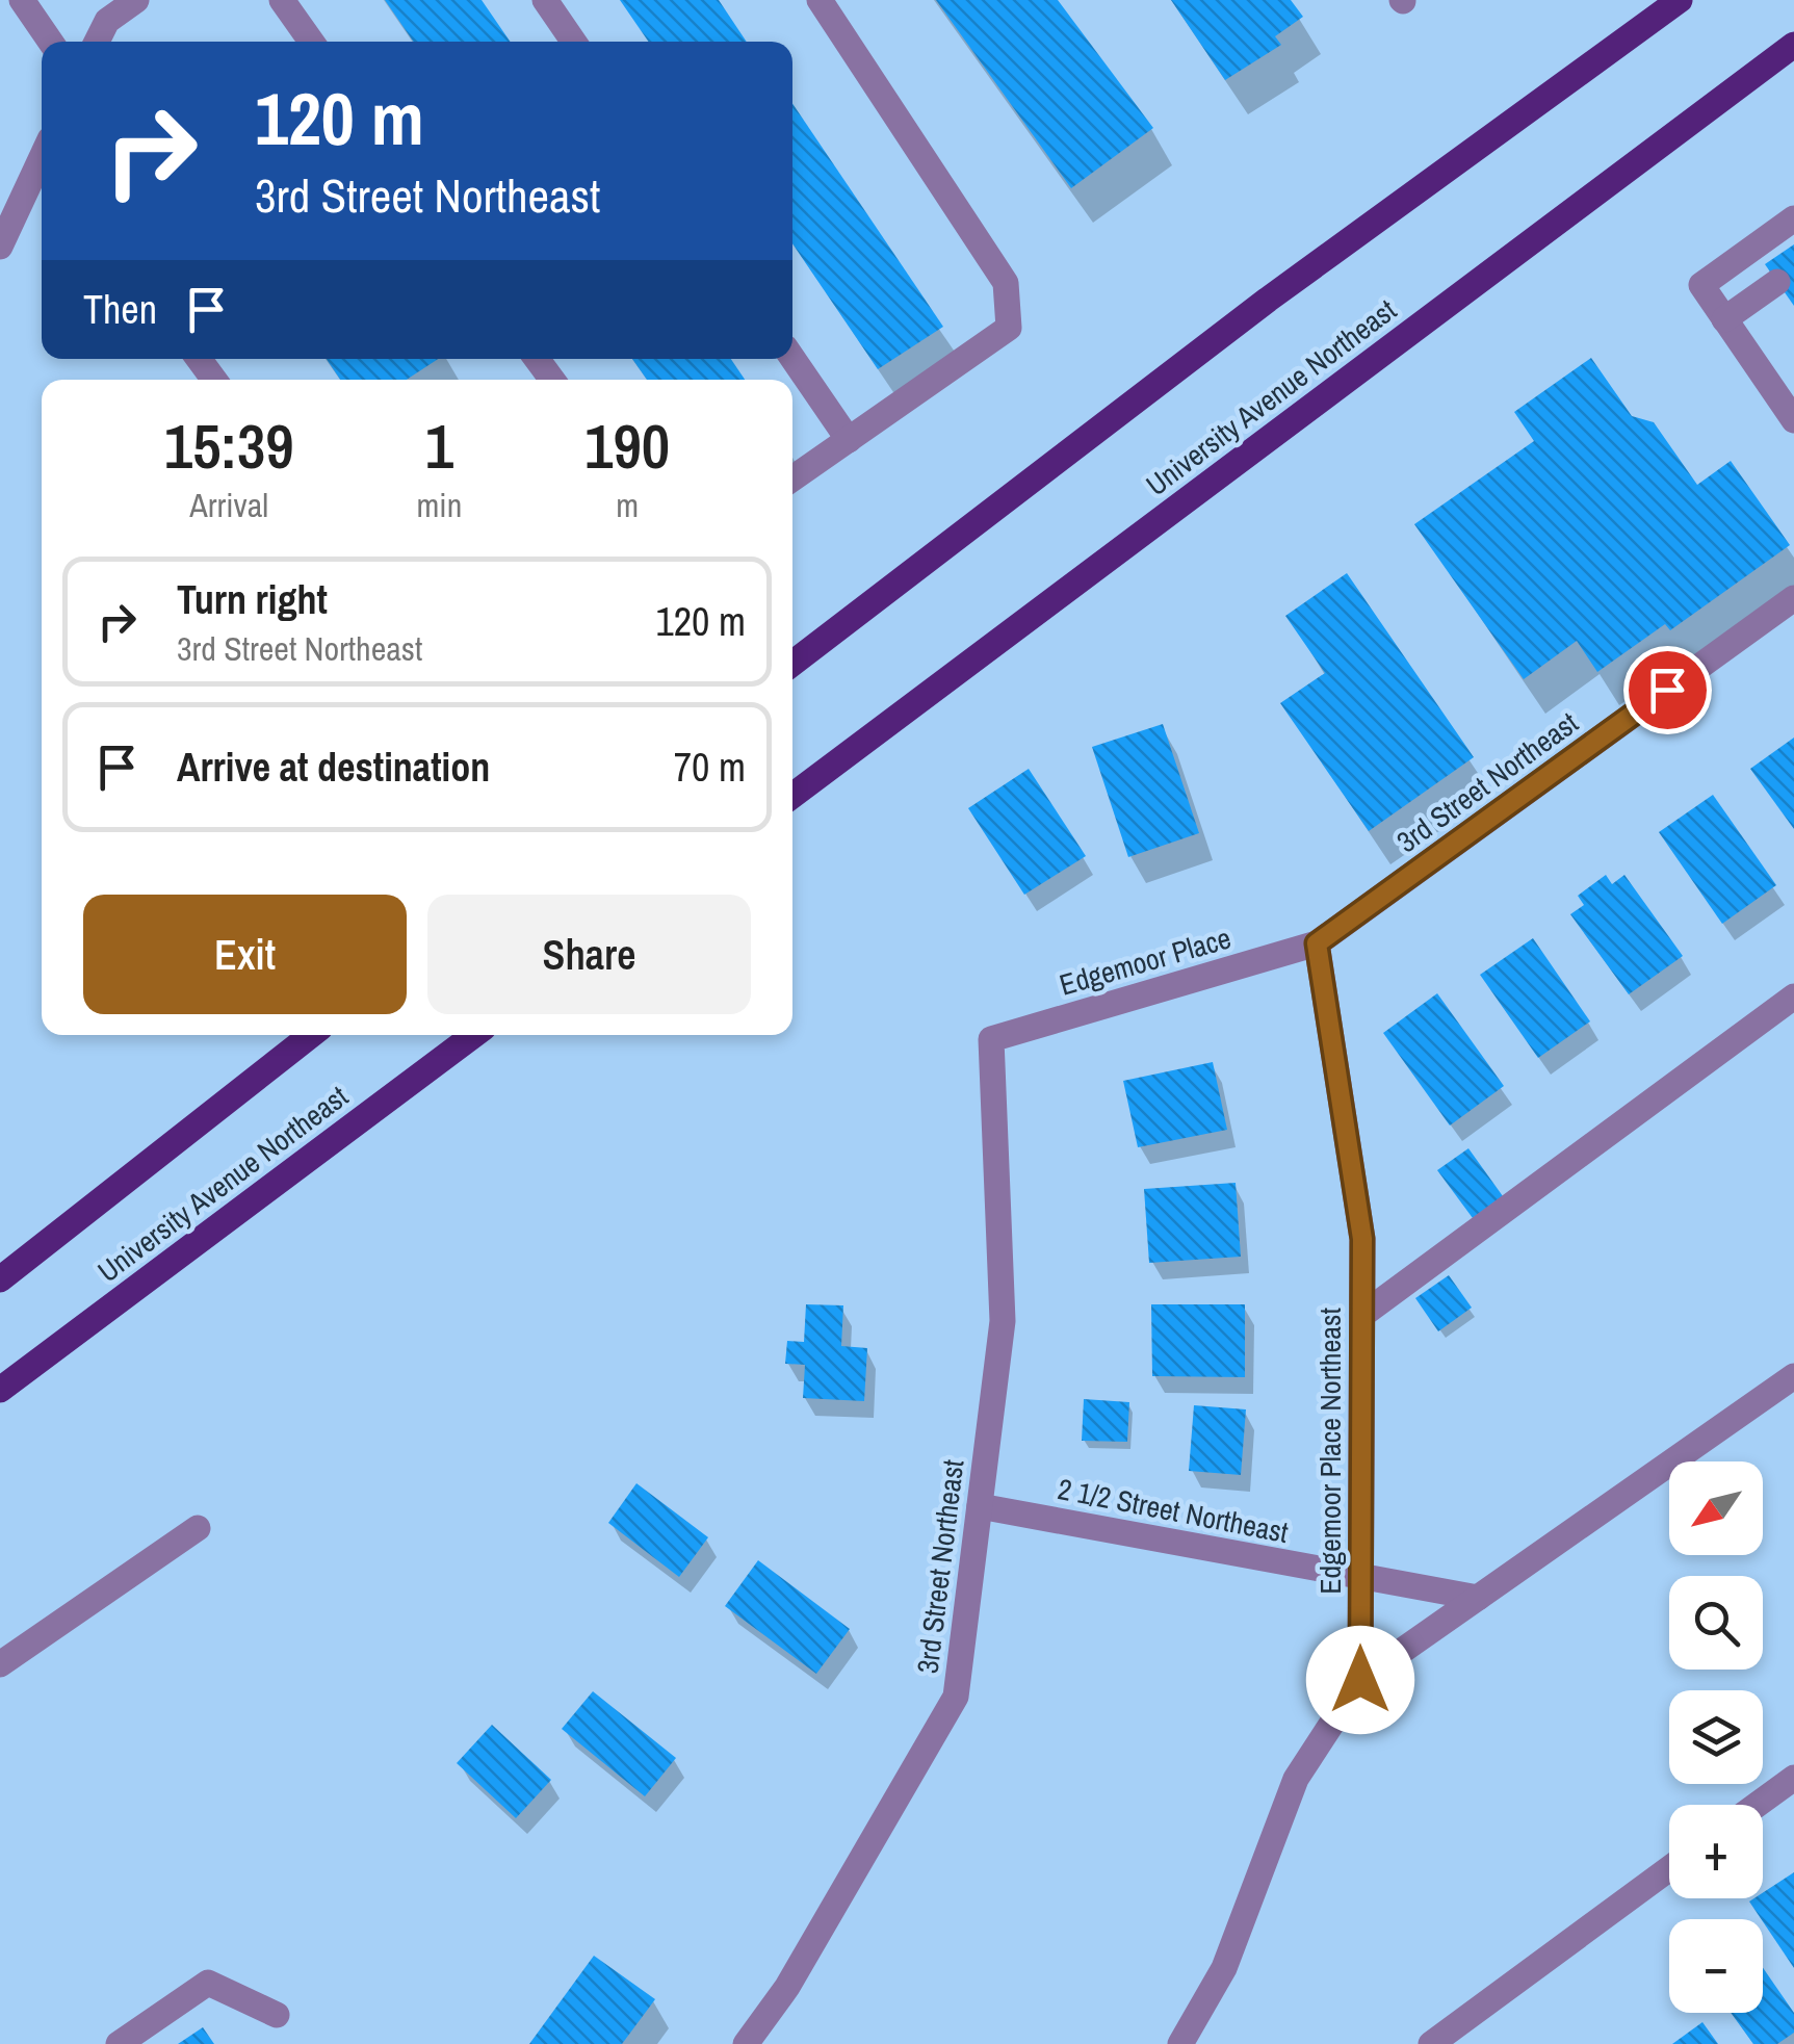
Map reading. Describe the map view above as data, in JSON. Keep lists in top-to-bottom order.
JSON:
{
  "streets": {
    "main road": ["University Avenue Northeast"],
    "street": [
      "3rd Street Northeast",
      "Edgemoor Place",
      "Edgemoor Place Northeast",
      "2 1/2 Street Northeast"
    ]
  },
  "crossings": [
    ["3rd Street Northeast", "Edgemoor Place"],
    ["3rd Street Northeast", "Edgemoor Place Northeast"],
    ["3rd Street Northeast", "2 1/2 Street Northeast"],
    ["Edgemoor Place", "Edgemoor Place Northeast"],
    ["Edgemoor Place Northeast", "2 1/2 Street Northeast"]
  ],
  "north": "bottom left",
  "page": {
    "turn": ["120 m", "3rd Street Northeast"],
    "then": "Then",
    "eta": [
      "15:39",
      "Arrival",
      "1",
      "min",
      "190",
      "m"
    ],
    "list": [
      {
        "name": "Turn right",
        "note": "3rd Street Northeast",
        "value": "120 m"
      },
      {
        "name": "Arrive at destination",
        "value": "70 m"
      }
    ],
    "buttons": ["Exit", "Share"],
    "map_buttons": ["+", "−"]
  }
}
